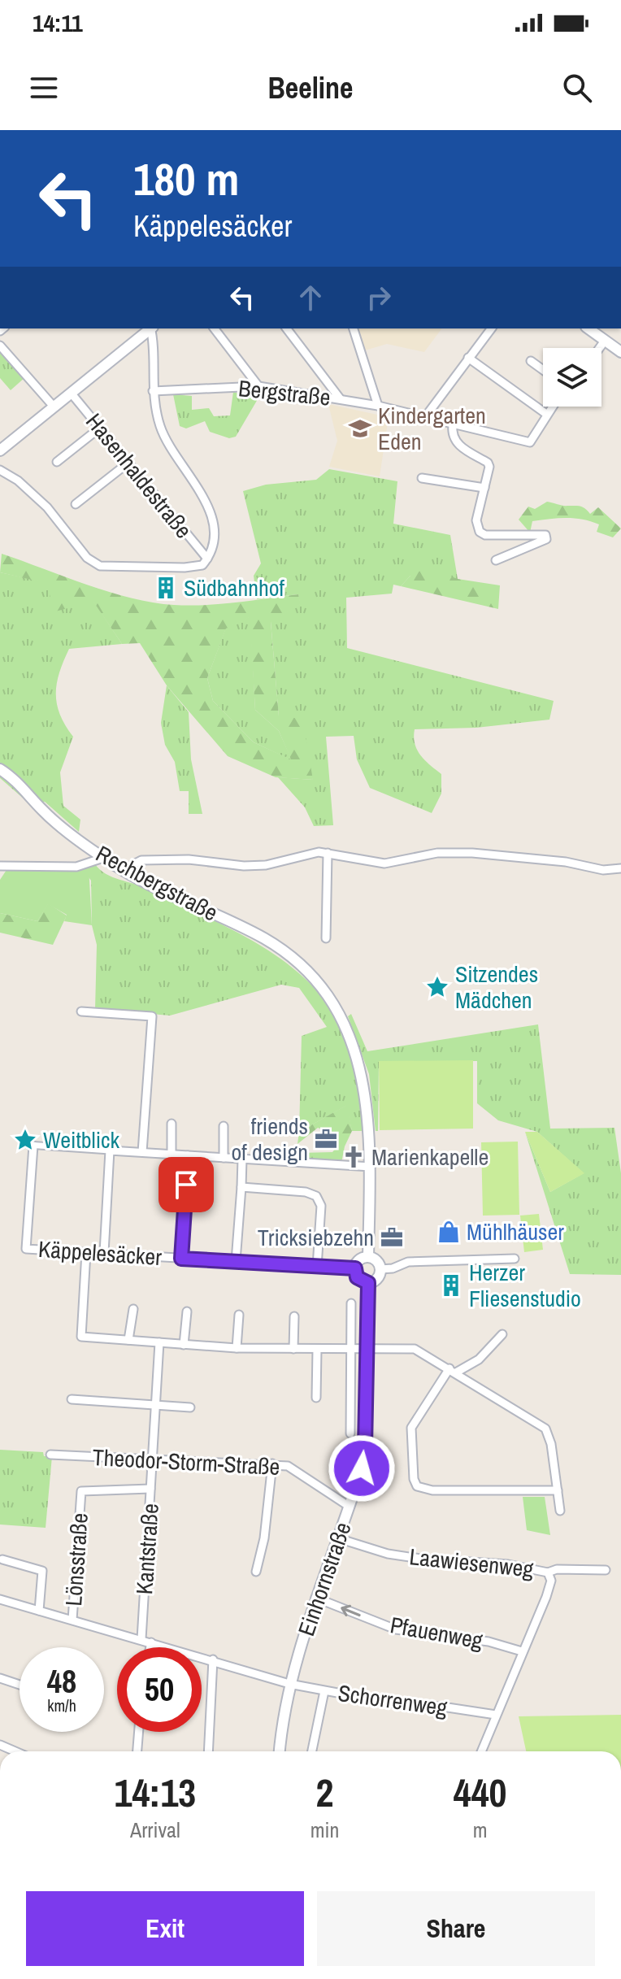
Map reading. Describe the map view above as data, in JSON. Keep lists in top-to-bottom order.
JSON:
{
  "streets": {
    "main road": ["Rechbergstraße", "Einhornstraße"],
    "street": [
      "Bergstraße",
      "Hasenhaldestraße",
      "Käppelesäcker",
      "Theodor-Storm-Straße",
      "Kantstraße",
      "Lönsstraße",
      "Laawiesenweg",
      "Pfauenweg",
      "Schorrenweg"
    ]
  },
  "crossings": [
    ["Käppelesäcker", "Einhornstraße"],
    ["Theodor-Storm-Straße", "Kantstraße"],
    ["Theodor-Storm-Straße", "Einhornstraße"],
    ["Kantstraße", "Lönsstraße"],
    ["Kantstraße", "Schorrenweg"],
    ["Lönsstraße", "Schorrenweg"],
    ["Laawiesenweg", "Einhornstraße"],
    ["Einhornstraße", "Pfauenweg"],
    ["Einhornstraße", "Schorrenweg"]
  ],
  "one_way": ["Pfauenweg"],
  "places": {
    "school or university": ["Kindergarten Eden"],
    "building": ["Südbahnhof", "Herzer Fliesenstudio"],
    "place": ["Sitzendes Mädchen", "Weitblick"],
    "office": ["friends of design", "Tricksiebzehn"],
    "church": ["Marienkapelle"],
    "shop": ["Mühlhäuser"]
  },
  "page": {
    "status": "14:11",
    "header": "Beeline",
    "turn": ["180 m", "Käppelesäcker"],
    "speed": "48 km/h",
    "limit": "50",
    "eta": [
      "14:13",
      "Arrival",
      "2",
      "min",
      "440",
      "m"
    ],
    "buttons": ["Exit", "Share"]
  }
}
